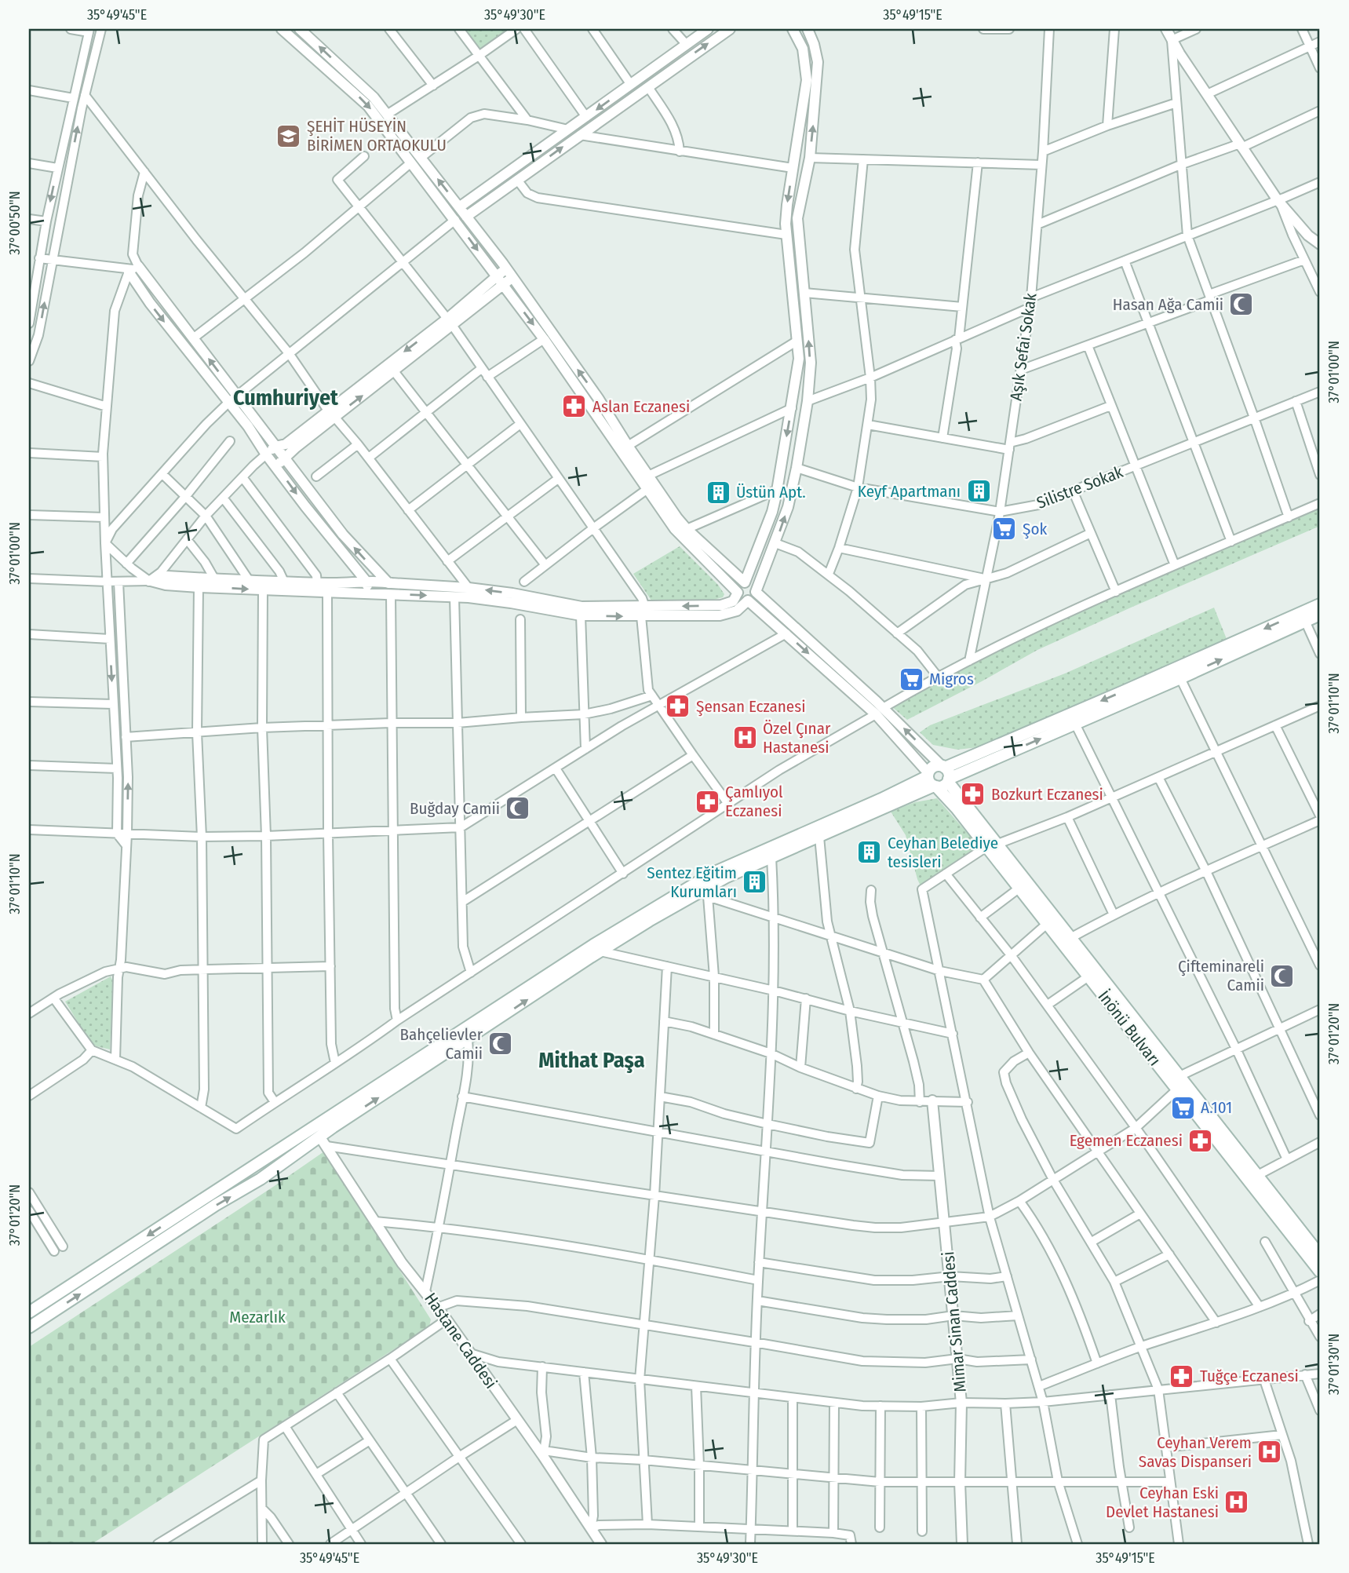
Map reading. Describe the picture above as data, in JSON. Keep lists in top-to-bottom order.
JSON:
{
  "streets": {
    "main road": ["İnönü Bulvarı"],
    "street": [
      "Aşık Sefai Sokak",
      "Silistre Sokak",
      "Mimar Sinan Caddesi",
      "Hastane Caddesi"
    ]
  },
  "crossings": [
    ["Aşık Sefai Sokak", "Silistre Sokak"]
  ],
  "districts": ["Cumhuriyet", "Mithat Paşa"],
  "parks": ["Mezarlık"],
  "places": {
    "school or university": ["ŞEHİT HÜSEYİN BİRİMEN ORTAOKULU"],
    "mosque": [
      "Hasan Ağa Camii",
      "Buğday Camii",
      "Çifteminareli Camii",
      "Bahçelievler Camii"
    ],
    "pharmacy": [
      "Aslan Eczanesi",
      "Şensan Eczanesi",
      "Bozkurt Eczanesi",
      "Çamlıyol Eczanesi",
      "Egemen Eczanesi",
      "Tuğçe Eczanesi"
    ],
    "building": [
      "Keyf Apartmanı",
      "Üstün Apt.",
      "Ceyhan Belediye tesisleri",
      "Sentez Eğitim Kurumları"
    ],
    "supermarket": ["Şok", "Migros", "A.101"],
    "hospital": ["Özel Çınar Hastanesi", "Ceyhan Verem Savas Dispanseri", "Ceyhan Eski Devlet Hastanesi"]
  },
  "coordinates": [
    "35°49'45\"E",
    "35°49'30\"E",
    "35°49'15\"E",
    "37°00'50\"N",
    "37°01'00\"N",
    "37°01'10\"N",
    "37°01'20\"N",
    "37°01'30\"N"
  ]
}
